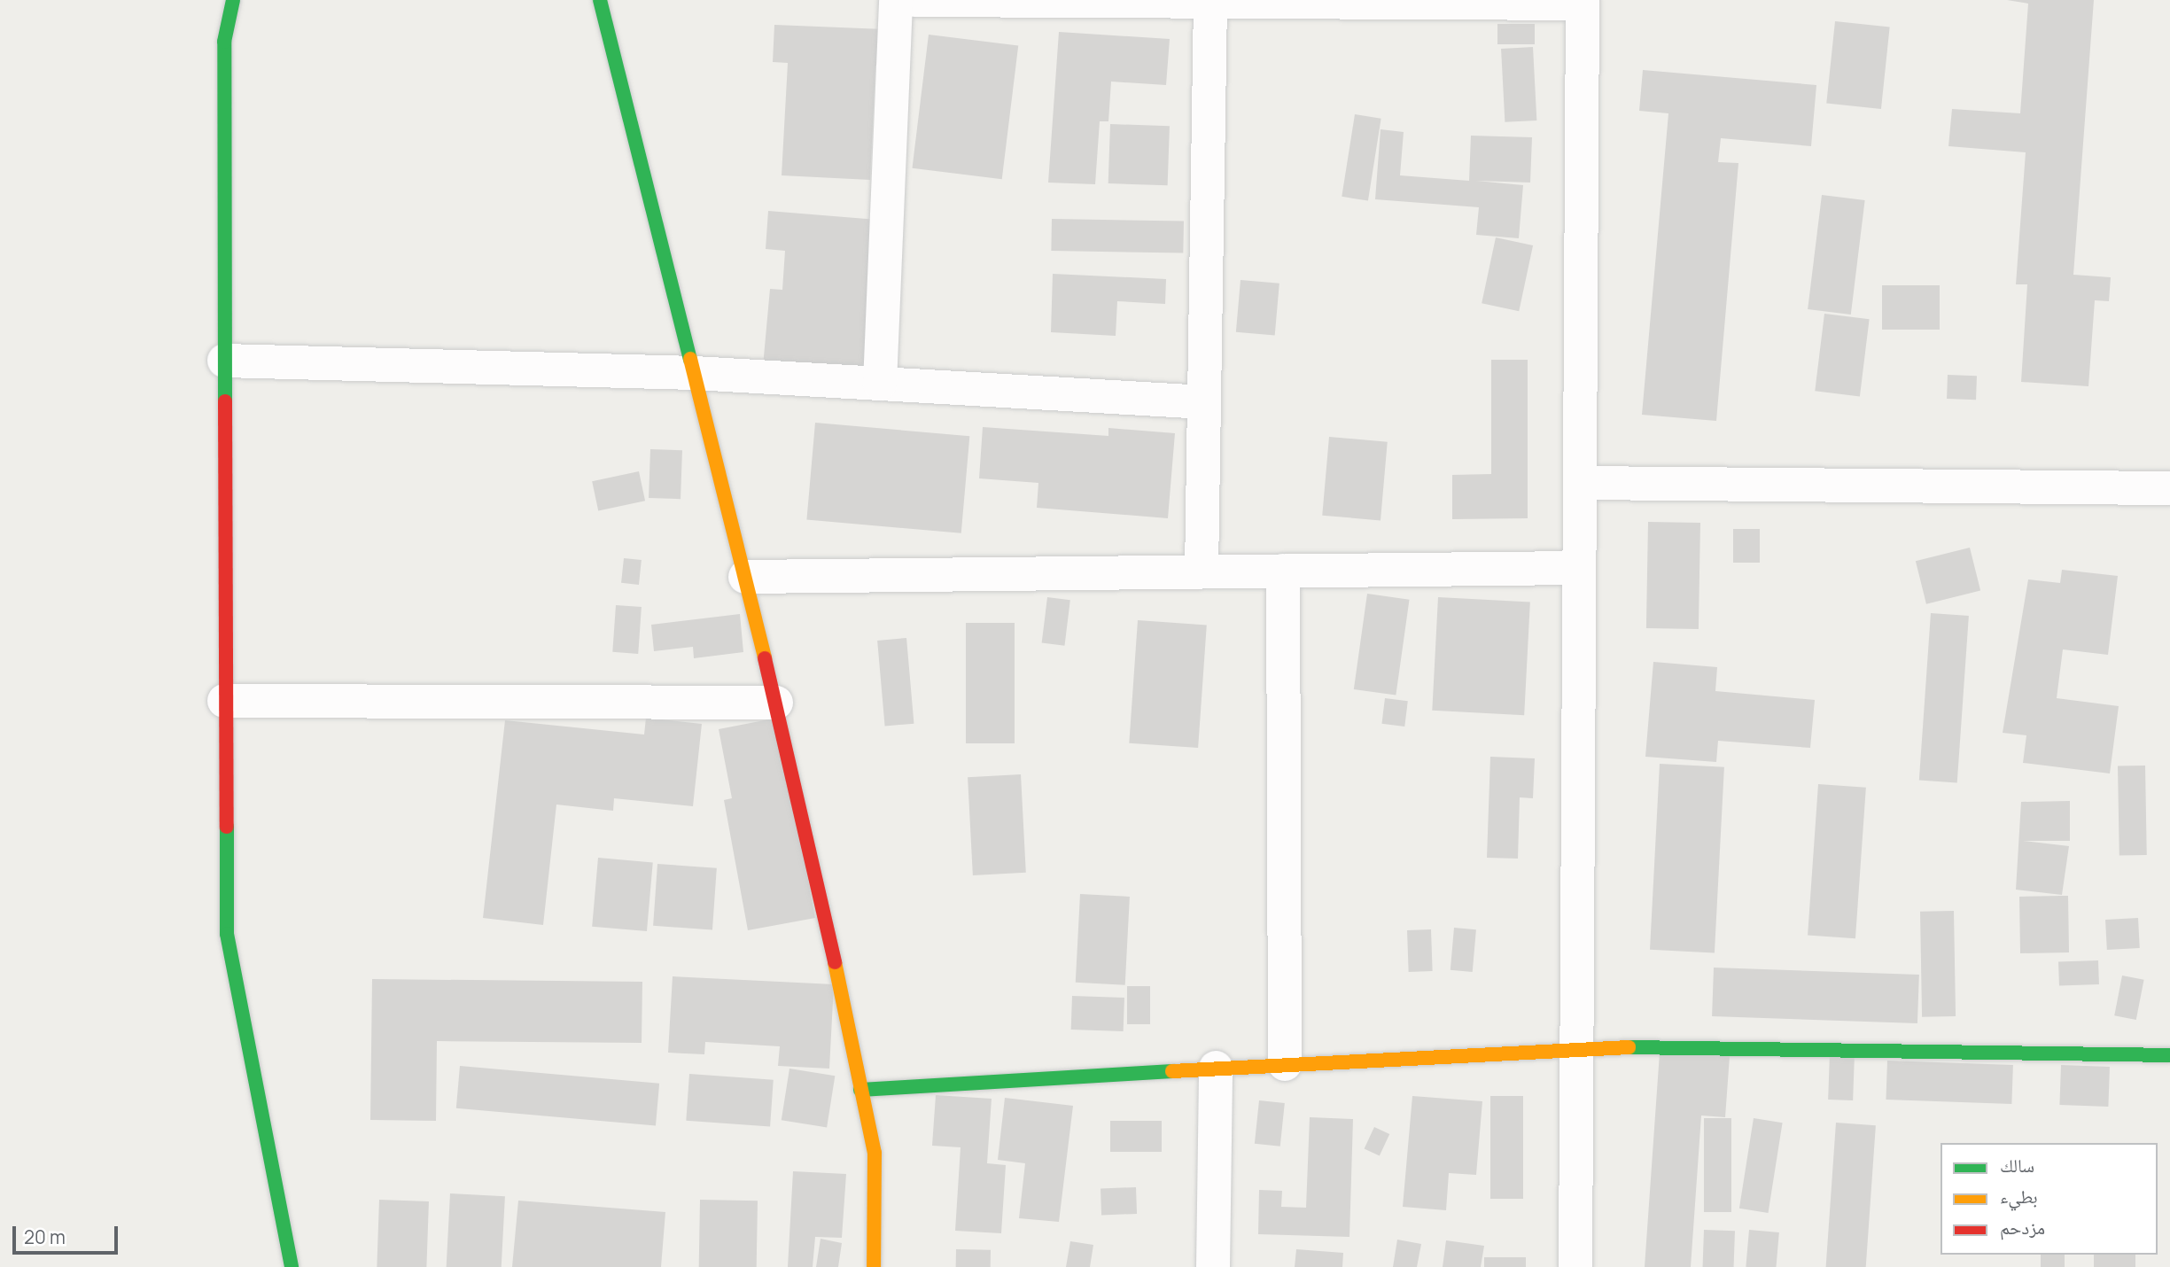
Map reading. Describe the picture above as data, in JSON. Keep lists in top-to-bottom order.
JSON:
{
  "legend": ["سالك", "بطيء", "مزدحم"],
  "scale_bar": "20 m"
}
